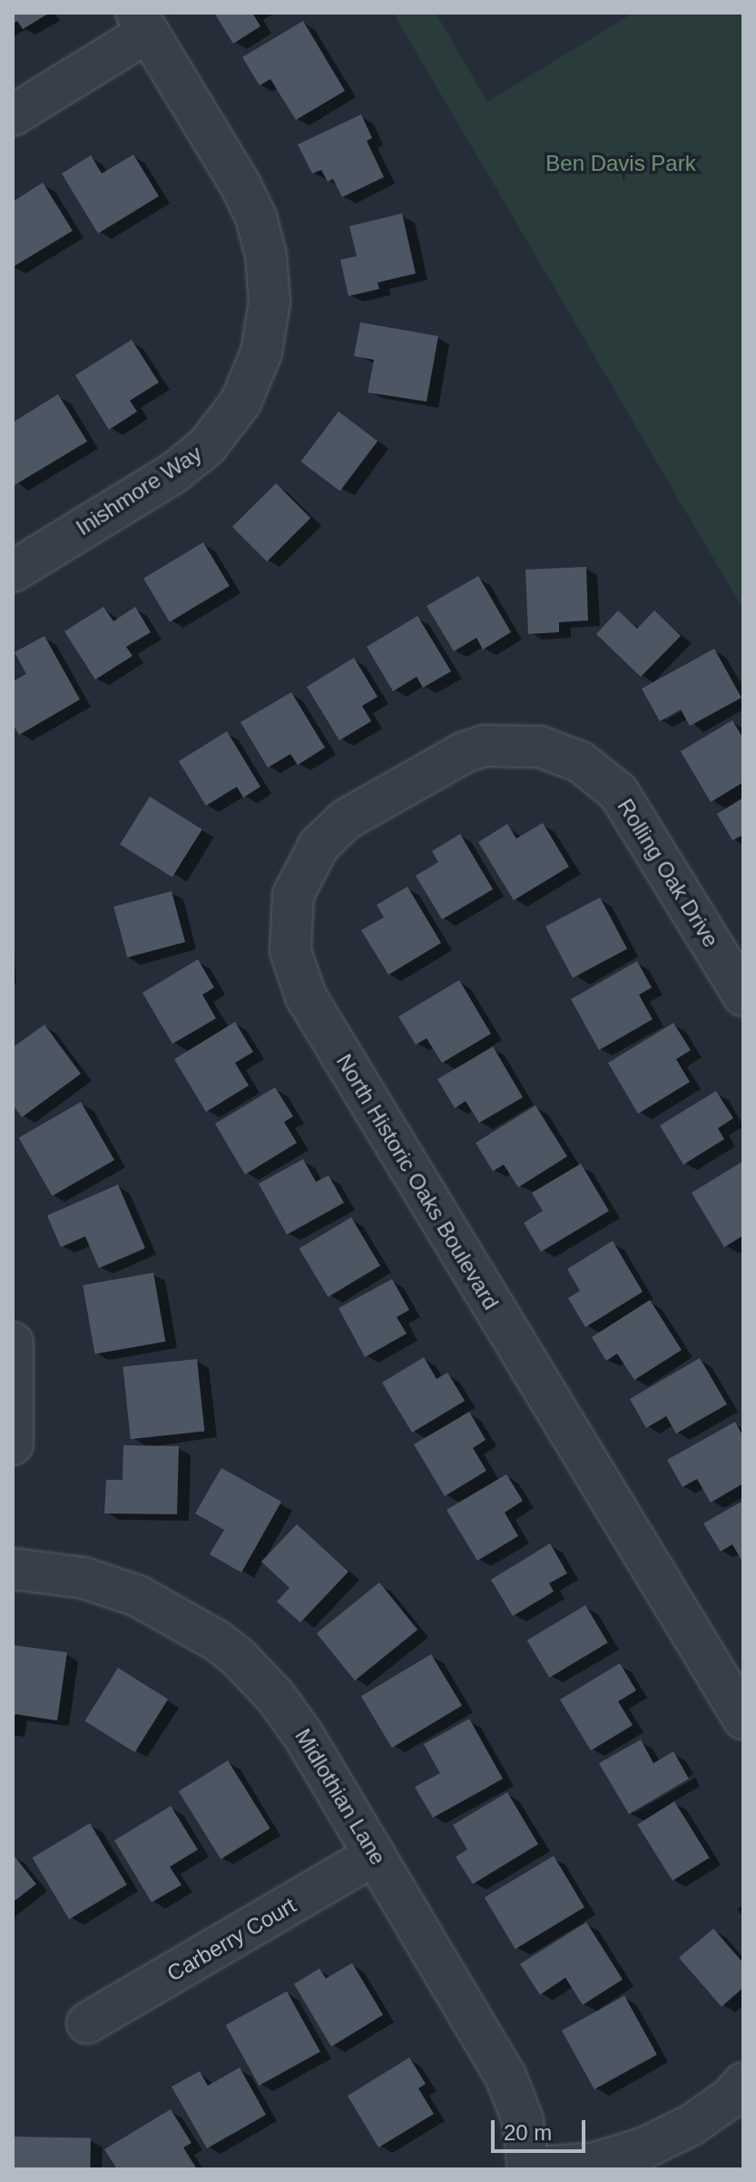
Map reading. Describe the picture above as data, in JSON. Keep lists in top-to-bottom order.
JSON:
{
  "streets": {
    "street": [
      "Inishmore Way",
      "Rolling Oak Drive",
      "North Historic Oaks Boulevard",
      "Midlothian Lane",
      "Carberry Court"
    ]
  },
  "crossings": [
    ["Rolling Oak Drive", "North Historic Oaks Boulevard"],
    ["Midlothian Lane", "Carberry Court"]
  ],
  "parks": ["Ben Davis Park"],
  "scale_bar": "20 m"
}
